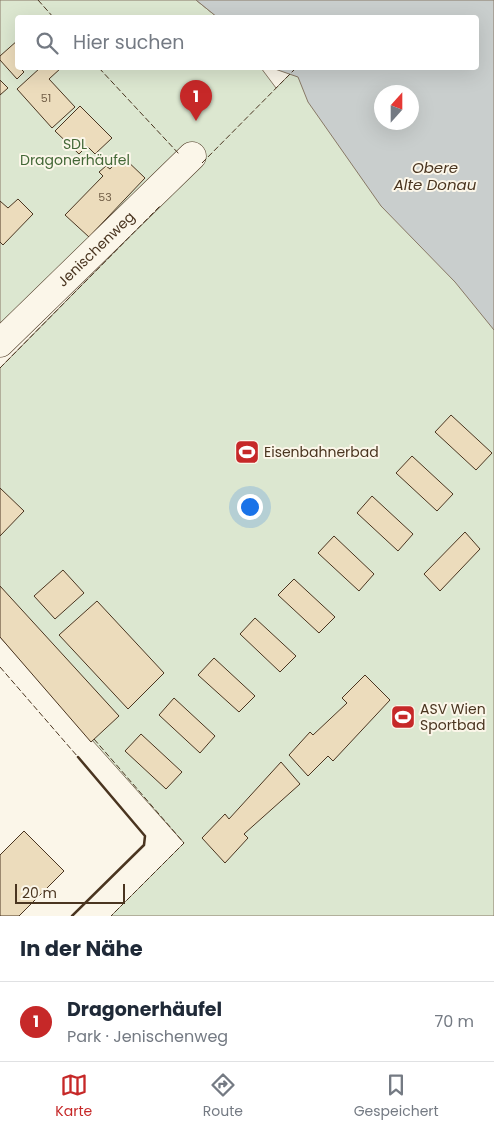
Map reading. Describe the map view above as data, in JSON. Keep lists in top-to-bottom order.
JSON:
{
  "streets": {
    "street": ["Jenischenweg"]
  },
  "water": ["Obere Alte Donau"],
  "parks": ["SDL Dragonerhäufel"],
  "places": {
    "sports": ["Eisenbahnerbad", "ASV Wien Sportbad"]
  },
  "house_numbers": ["51", "53"],
  "scale_bar": "20 m",
  "north": "top",
  "page": {
    "search": "Hier suchen",
    "pins": "1",
    "scale": "20 m",
    "heading": "In der Nähe",
    "list": [
      {
        "mark": "1",
        "name": "Dragonerhäufel",
        "note": "Park · Jenischenweg",
        "value": "70 m"
      }
    ],
    "nav": ["Karte", "Route", "Gespeichert"]
  }
}
